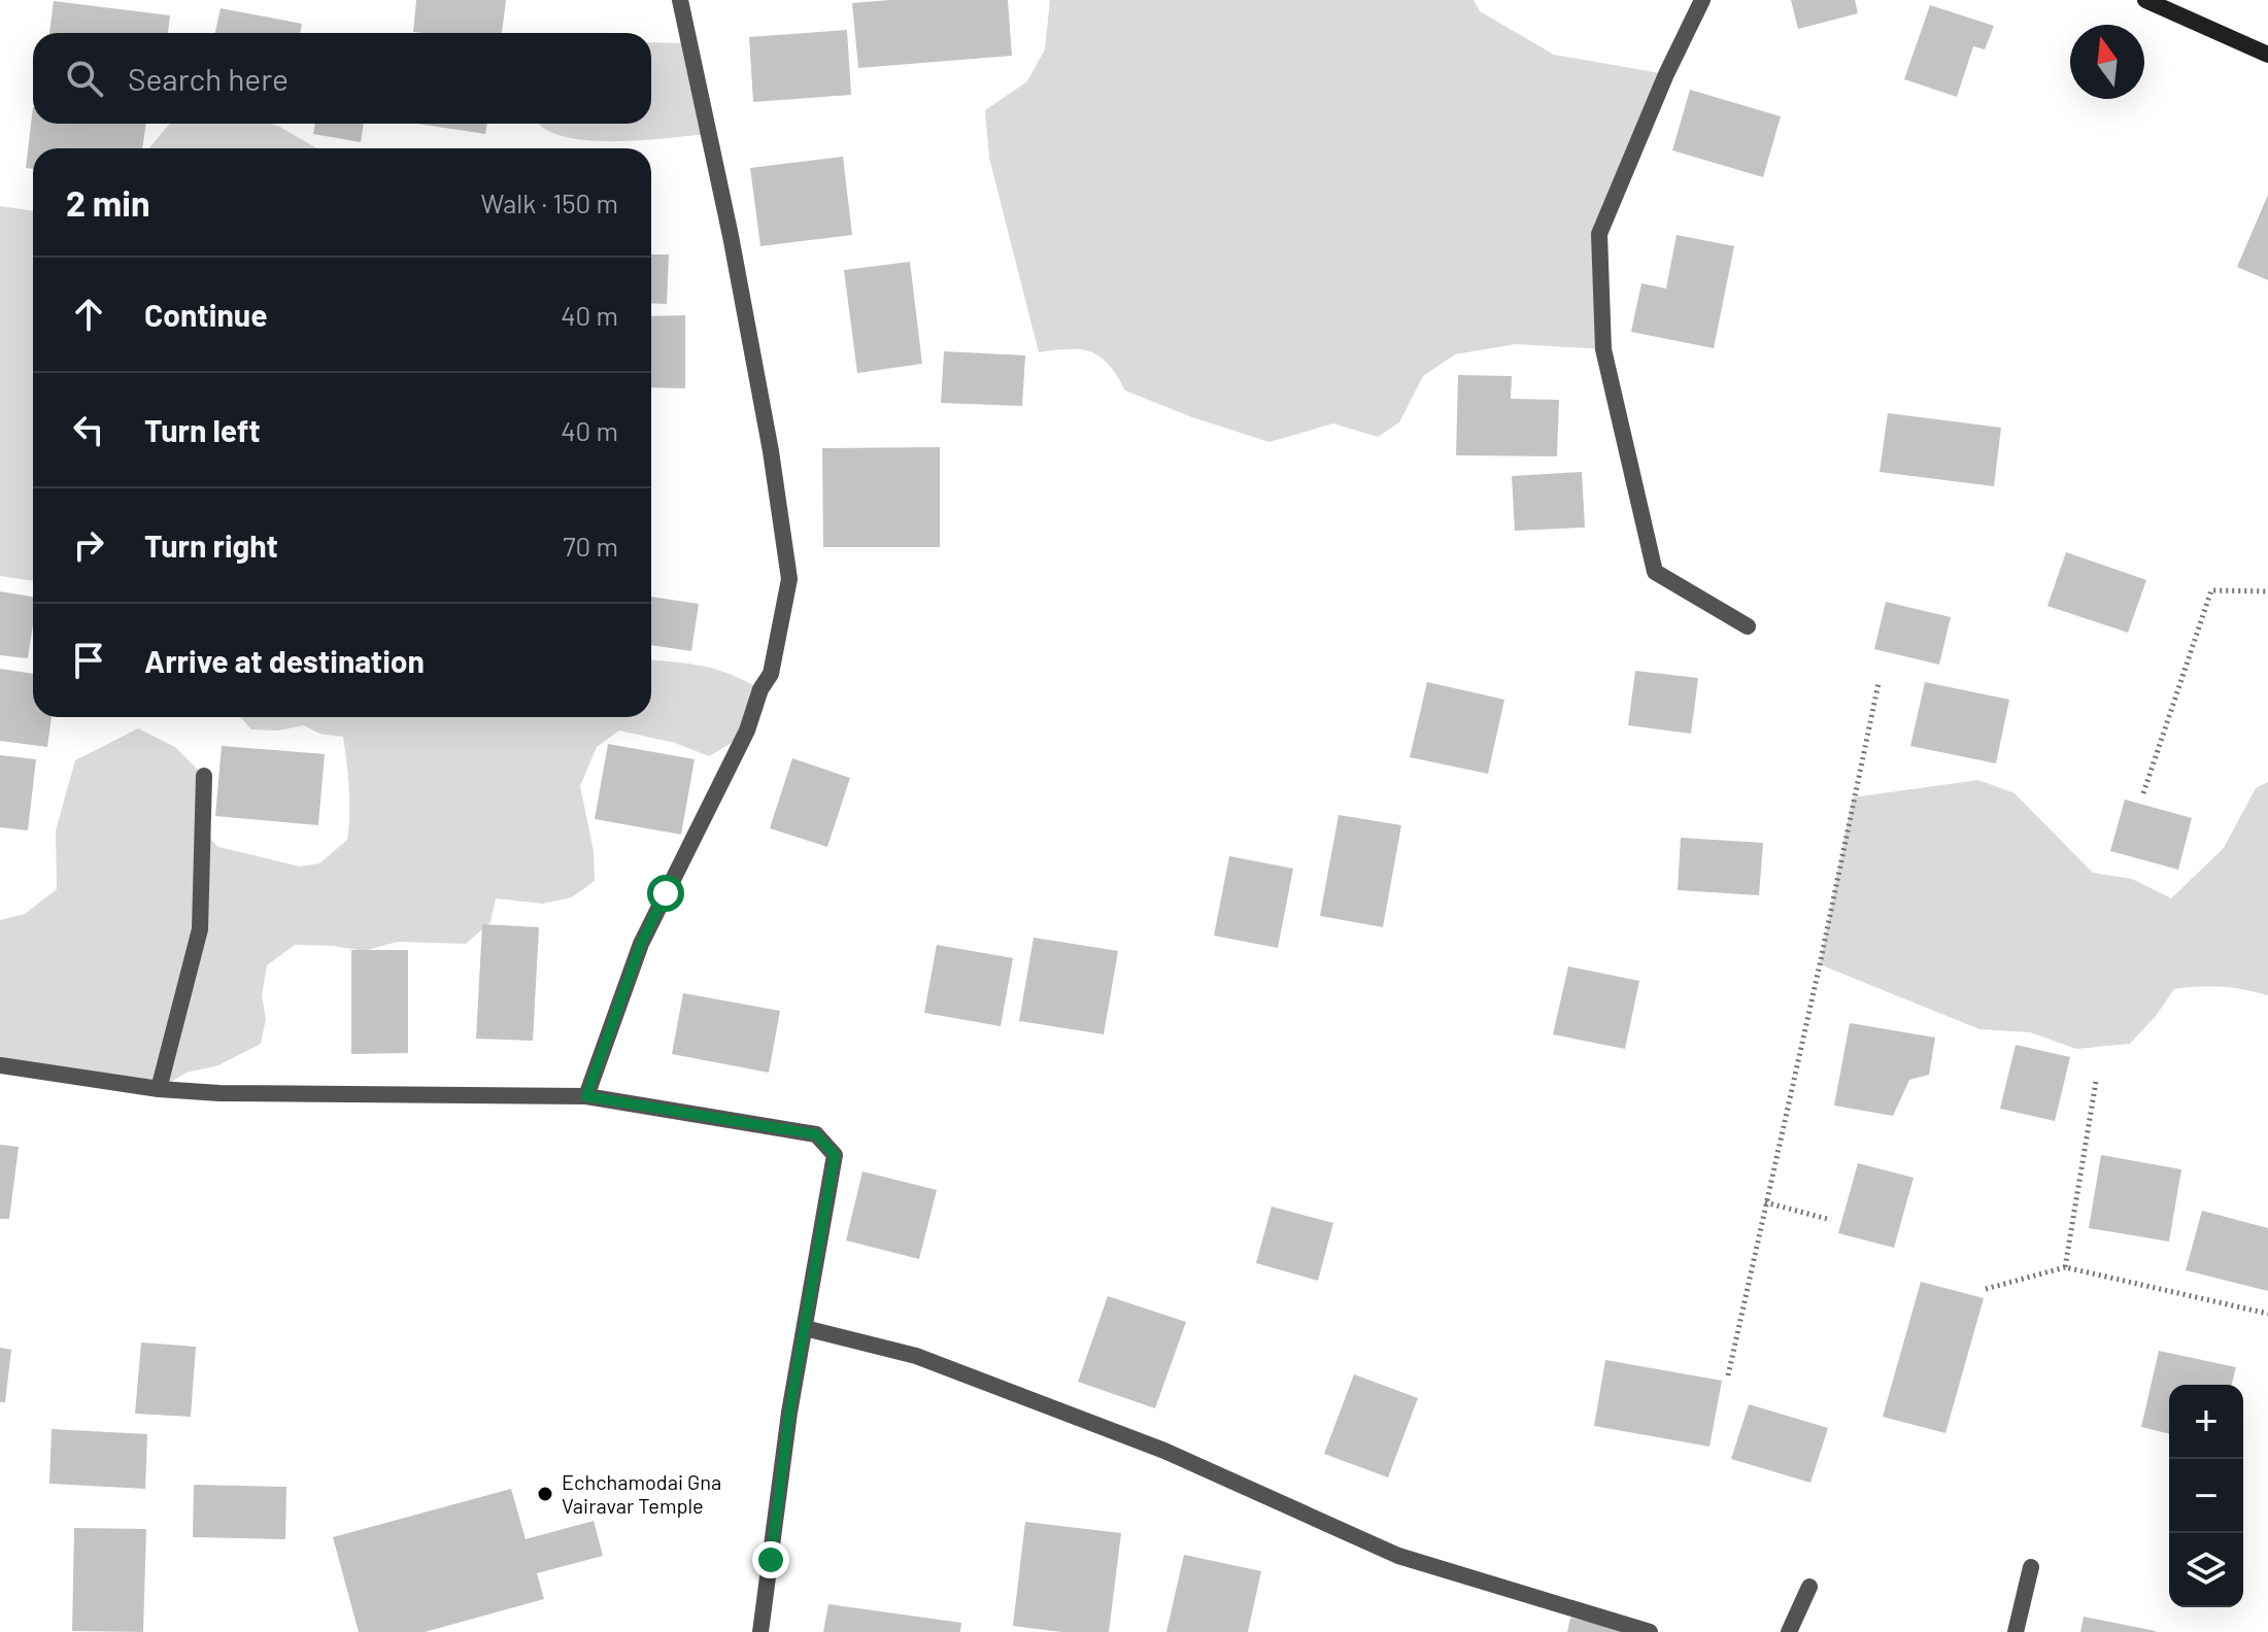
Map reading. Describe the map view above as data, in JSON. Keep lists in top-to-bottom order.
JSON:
{
  "places": ["Echchamodai Gna Vairavar Temple"],
  "north": "top",
  "page": {
    "search": "Search here",
    "heading": ["2 min", "Walk · 150 m"],
    "list": [
      ["Continue", "40 m"],
      ["Turn left", "40 m"],
      ["Turn right", "70 m"],
      "Arrive at destination"
    ],
    "map_buttons": ["+", "−"]
  }
}
